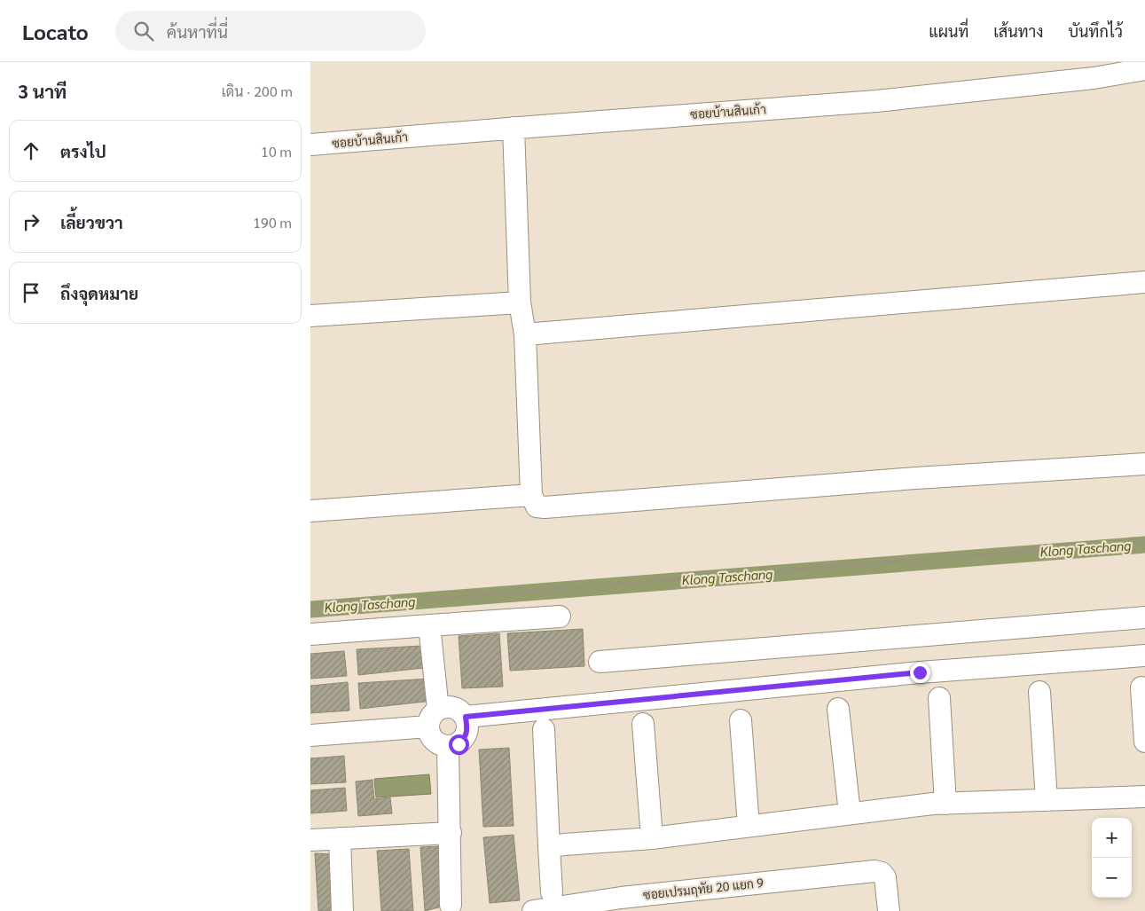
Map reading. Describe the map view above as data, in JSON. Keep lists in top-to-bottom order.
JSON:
{
  "streets": {
    "street": ["ซอยบ้านสินเก้า", "ซอยเปรมฤทัย 20 แยก 9"]
  },
  "water": ["Klong Taschang"],
  "page": {
    "header": "Locato",
    "search": "ค้นหาที่นี่",
    "nav": ["แผนที่", "เส้นทาง", "บันทึกไว้"],
    "heading": ["3 นาที", "เดิน · 200 m"],
    "list": [
      ["ตรงไป", "10 m"],
      ["เลี้ยวขวา", "190 m"],
      "ถึงจุดหมาย"
    ],
    "map_buttons": ["+", "−"]
  }
}
